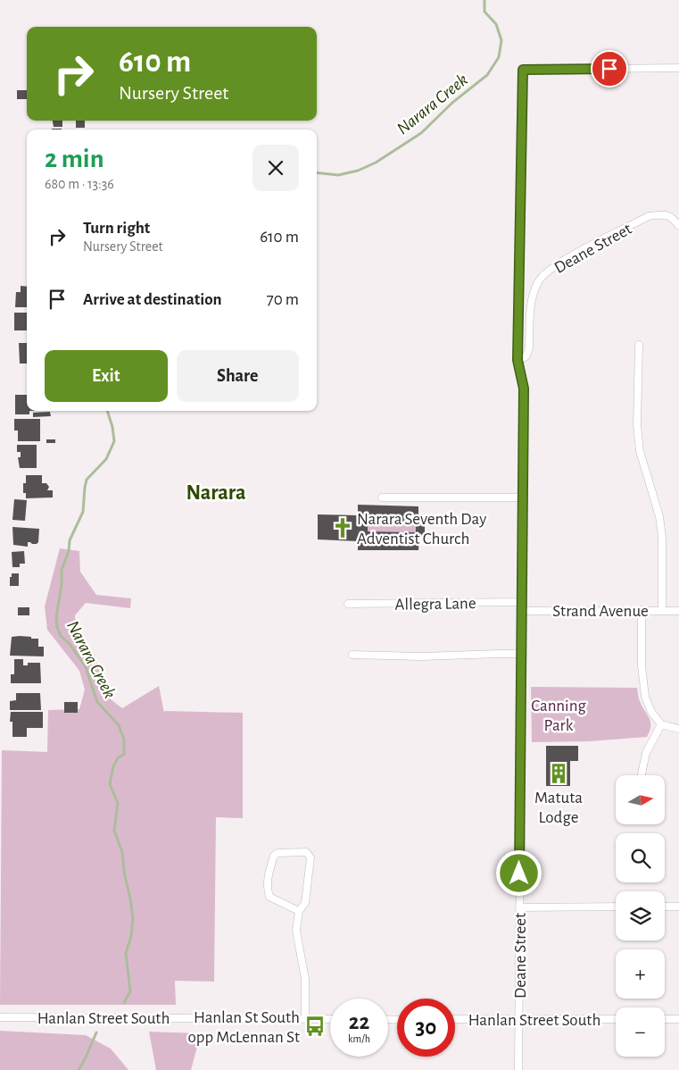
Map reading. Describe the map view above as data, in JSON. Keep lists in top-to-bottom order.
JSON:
{
  "streets": {
    "street": [
      "Deane Street",
      "Allegra Lane",
      "Strand Avenue",
      "Hanlan Street South"
    ]
  },
  "crossings": [
    ["Deane Street", "Allegra Lane"],
    ["Deane Street", "Strand Avenue"],
    ["Deane Street", "Hanlan Street South"]
  ],
  "districts": ["Narara"],
  "water": ["Narara Creek"],
  "parks": ["Canning Park"],
  "places": {
    "church": ["Narara Seventh Day Adventist Church"],
    "building": ["Matuta Lodge"],
    "bus stop": ["Hanlan St South opp McLennan St"]
  },
  "north": "right",
  "page": {
    "turn": ["610 m", "Nursery Street"],
    "heading": ["2 min", "680 m · 13:36"],
    "list": [
      {
        "name": "Turn right",
        "note": "Nursery Street",
        "value": "610 m"
      },
      {
        "name": "Arrive at destination",
        "value": "70 m"
      }
    ],
    "buttons": ["Exit", "Share"],
    "map_buttons": ["+", "−"],
    "speed": "22 km/h",
    "limit": "30"
  }
}
